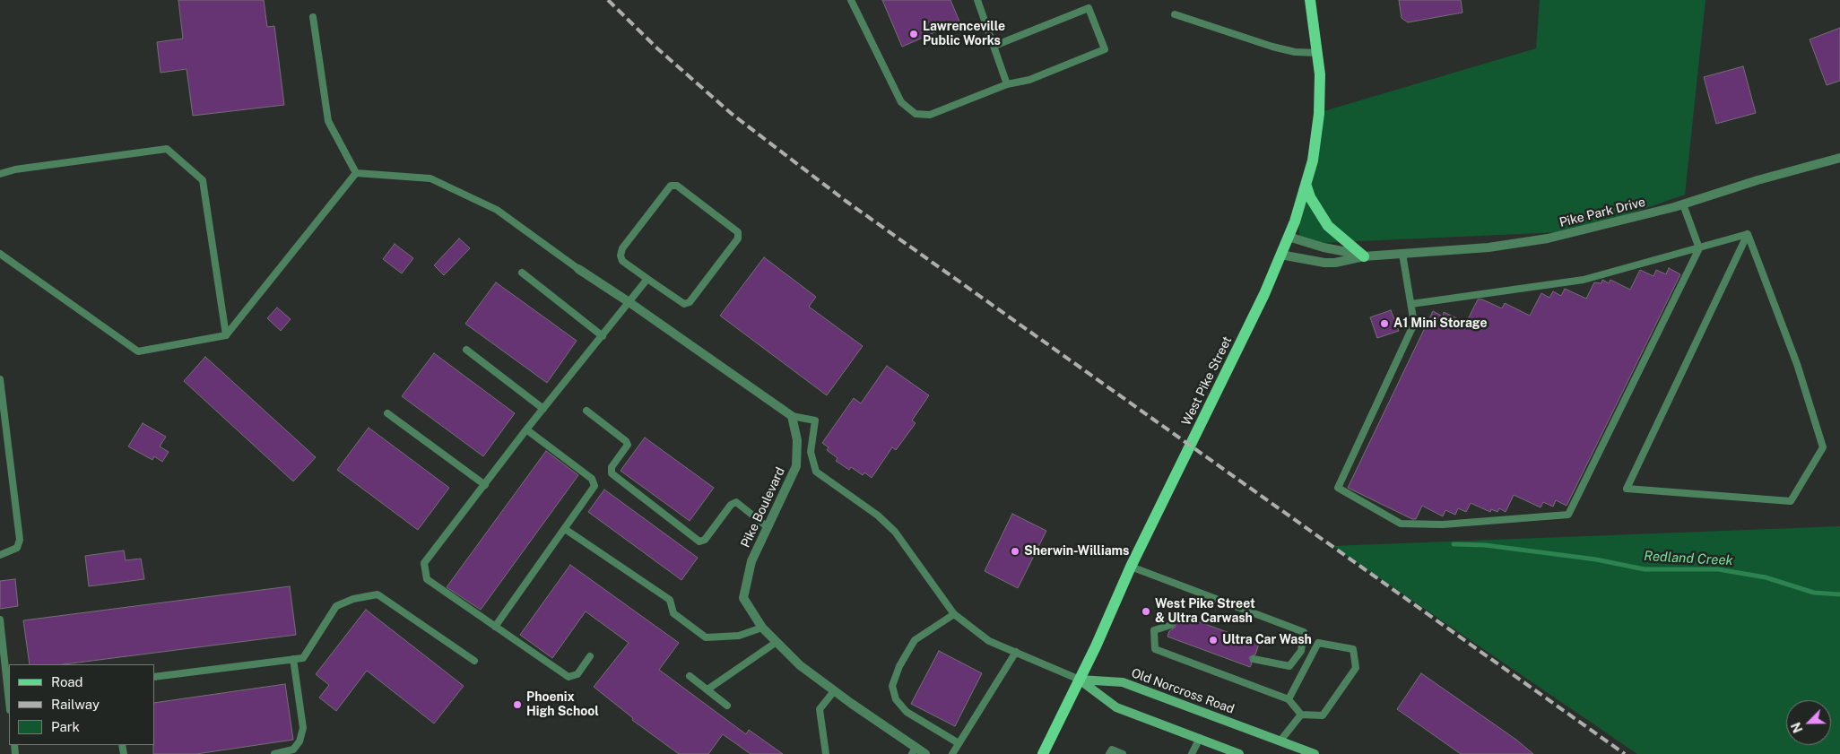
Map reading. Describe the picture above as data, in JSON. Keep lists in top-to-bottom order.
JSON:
{
  "streets": {
    "main road": ["West Pike Street", "Old Norcross Road"],
    "street": ["Pike Park Drive", "Pike Boulevard"]
  },
  "crossings": [
    ["Pike Park Drive", "West Pike Street"],
    ["West Pike Street", "Old Norcross Road"]
  ],
  "water": ["Redland Creek"],
  "places": [
    "Lawrenceville Public Works",
    "A1 Mini Storage",
    "Sherwin-Williams",
    "West Pike Street & Ultra Carwash",
    "Ultra Car Wash",
    "Phoenix High School"
  ],
  "legend": ["Road", "Railway", "Park"],
  "north": "bottom left"
}
